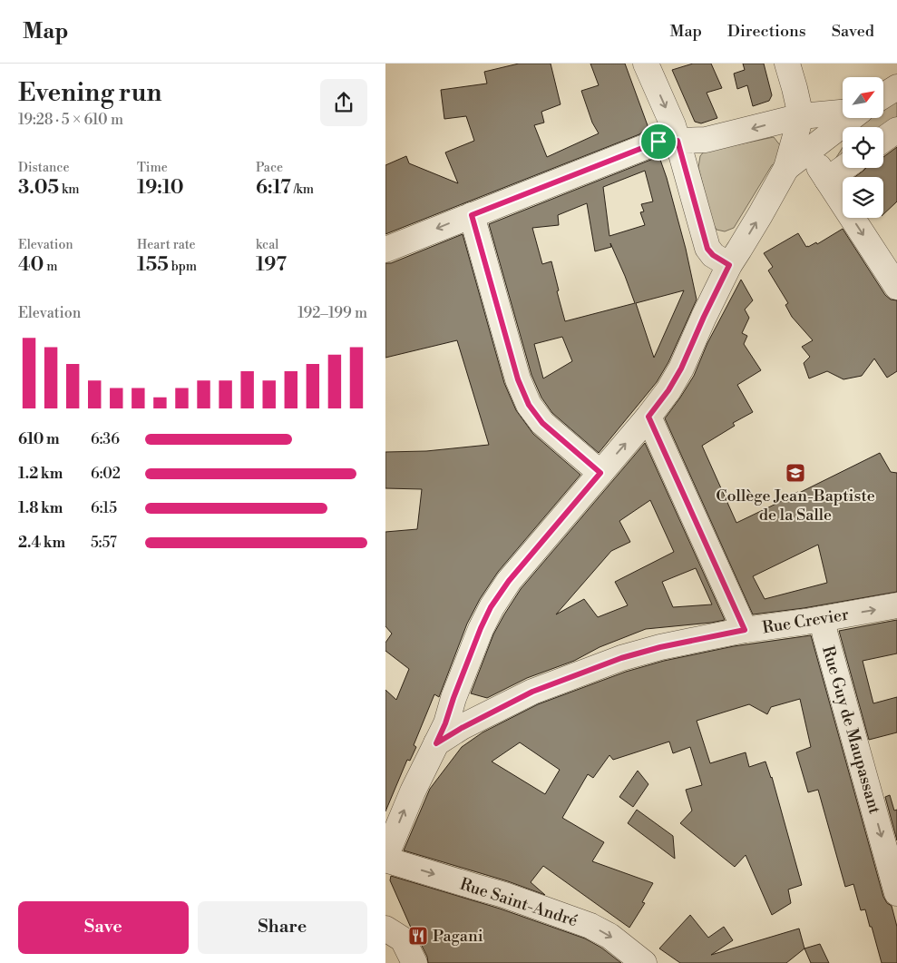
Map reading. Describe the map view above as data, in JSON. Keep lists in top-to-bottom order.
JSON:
{
  "streets": {
    "street": ["Rue Crevier", "Rue Guy de Maupassant", "Rue Saint-André"]
  },
  "crossings": [
    ["Rue Crevier", "Rue Guy de Maupassant"]
  ],
  "one_way": ["Rue Guy de Maupassant", "Rue Saint-André"],
  "places": {
    "school or university": ["Collège Jean-Baptiste de la Salle"],
    "restaurant": ["Pagani"]
  },
  "north": "top right",
  "page": {
    "header": "Map",
    "nav": ["Map", "Directions", "Saved"],
    "heading": ["Evening run", "19:28 · 5 × 610 m"],
    "stats": [
      ["Distance", "3.05 km"],
      ["Time", "19:10"],
      ["Pace", "6:17 /km"],
      ["Elevation", "40 m"],
      ["Heart rate", "155 bpm"],
      ["kcal", "197"]
    ],
    "chart": ["Elevation", "192–199 m"],
    "list": [
      {
        "name": "610 m",
        "note": "6:36"
      },
      {
        "name": "1.2 km",
        "note": "6:02"
      },
      {
        "name": "1.8 km",
        "note": "6:15"
      },
      {
        "name": "2.4 km",
        "note": "5:57"
      }
    ],
    "buttons": ["Save", "Share"]
  }
}
